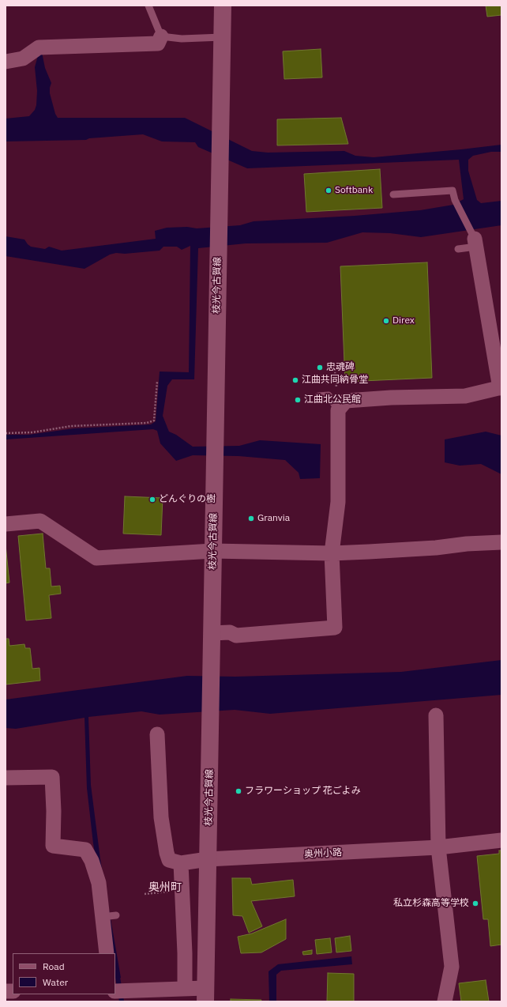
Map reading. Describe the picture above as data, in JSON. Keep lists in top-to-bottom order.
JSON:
{
  "streets": {
    "main road": ["枝光今古賀線"],
    "street": ["奥州小路"]
  },
  "crossings": [
    ["枝光今古賀線", "奥州小路"]
  ],
  "districts": ["奥州町"],
  "places": [
    "Softbank",
    "Direx",
    "忠魂碑",
    "江曲共同納骨堂",
    "江曲北公民館",
    "どんぐりの樹",
    "Granvia",
    "フラワーショップ 花ごよみ",
    "私立杉森高等学校"
  ],
  "legend": ["Road", "Water"]
}
